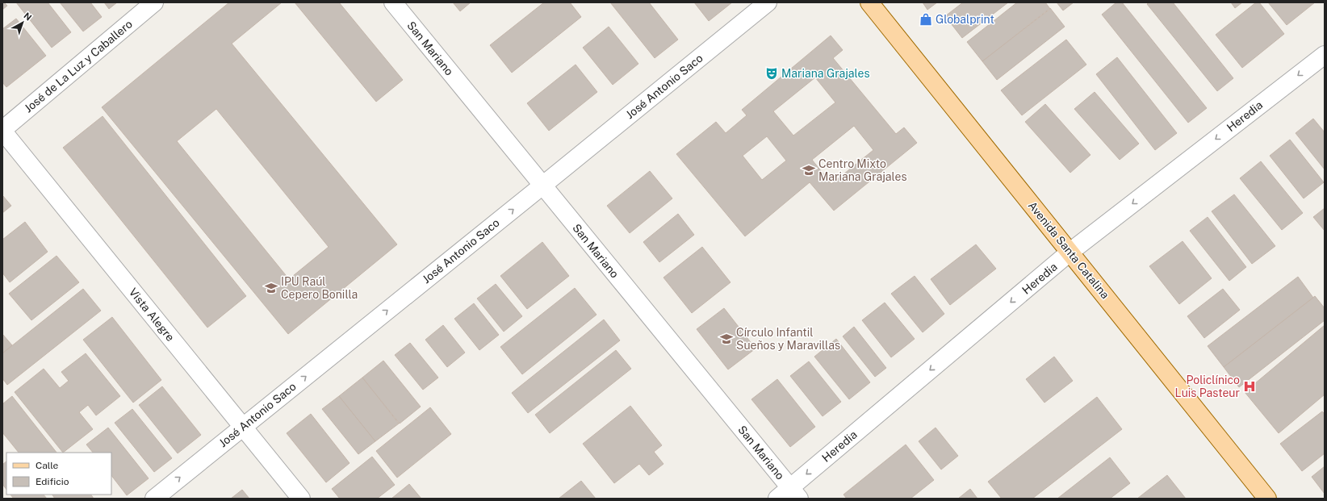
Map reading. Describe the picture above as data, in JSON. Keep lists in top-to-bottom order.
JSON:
{
  "streets": {
    "main road": ["Avenida Santa Catalina"],
    "street": [
      "San Mariano",
      "José de La Luz y Caballero",
      "José Antonio Saco",
      "Heredia",
      "Vista Alegre"
    ]
  },
  "crossings": [
    ["San Mariano", "José Antonio Saco"],
    ["San Mariano", "Heredia"],
    ["José de La Luz y Caballero", "Vista Alegre"],
    ["José Antonio Saco", "Vista Alegre"],
    ["Heredia", "Avenida Santa Catalina"]
  ],
  "one_way": ["José Antonio Saco", "Heredia"],
  "places": {
    "shop": ["Globalprint"],
    "theatre": ["Mariana Grajales"],
    "school or university": ["Centro Mixto Mariana Grajales", "IPU Raúl Cepero Bonilla", "Círculo Infantil Sueños y Maravillas"],
    "hospital": ["Policlínico Luis Pasteur"]
  },
  "legend": ["Calle", "Edificio"],
  "north": "top right"
}
